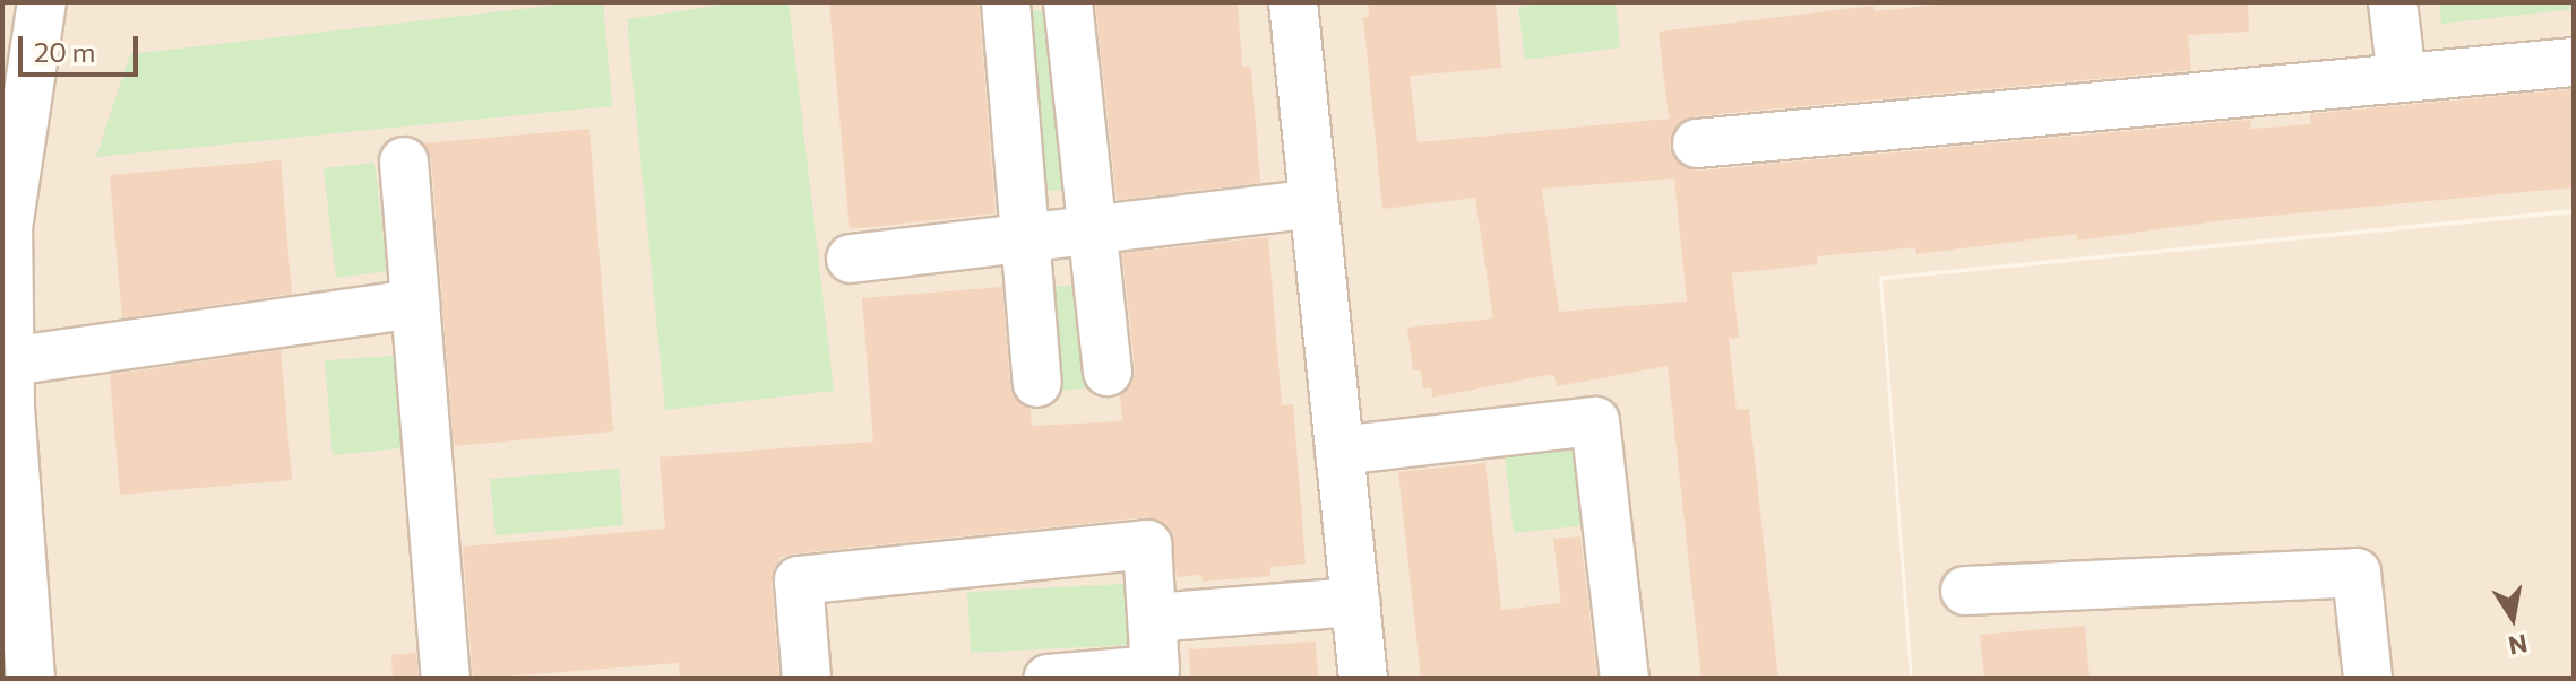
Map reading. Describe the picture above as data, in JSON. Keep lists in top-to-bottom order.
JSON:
{
  "scale_bar": "20 m",
  "north": "bottom"
}
